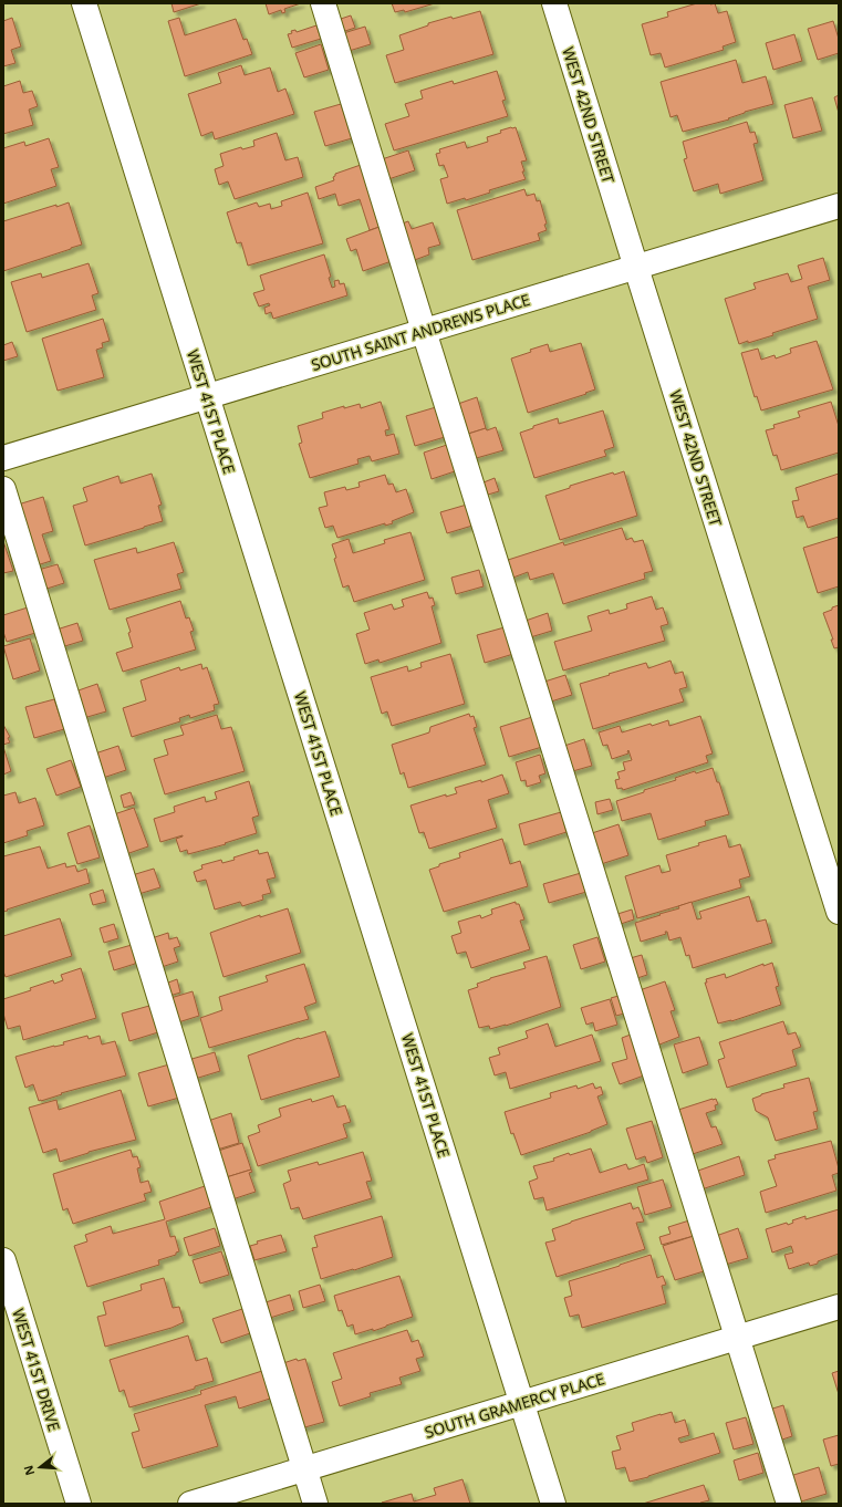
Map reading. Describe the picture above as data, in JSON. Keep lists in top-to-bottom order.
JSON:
{
  "streets": {
    "street": [
      "WEST 42ND STREET",
      "SOUTH SAINT ANDREWS PLACE",
      "WEST 41ST PLACE",
      "WEST 41ST DRIVE",
      "SOUTH GRAMERCY PLACE"
    ]
  },
  "crossings": [
    ["WEST 42ND STREET", "SOUTH SAINT ANDREWS PLACE"],
    ["SOUTH SAINT ANDREWS PLACE", "WEST 41ST PLACE"],
    ["WEST 41ST PLACE", "SOUTH GRAMERCY PLACE"]
  ],
  "north": "left"
}
